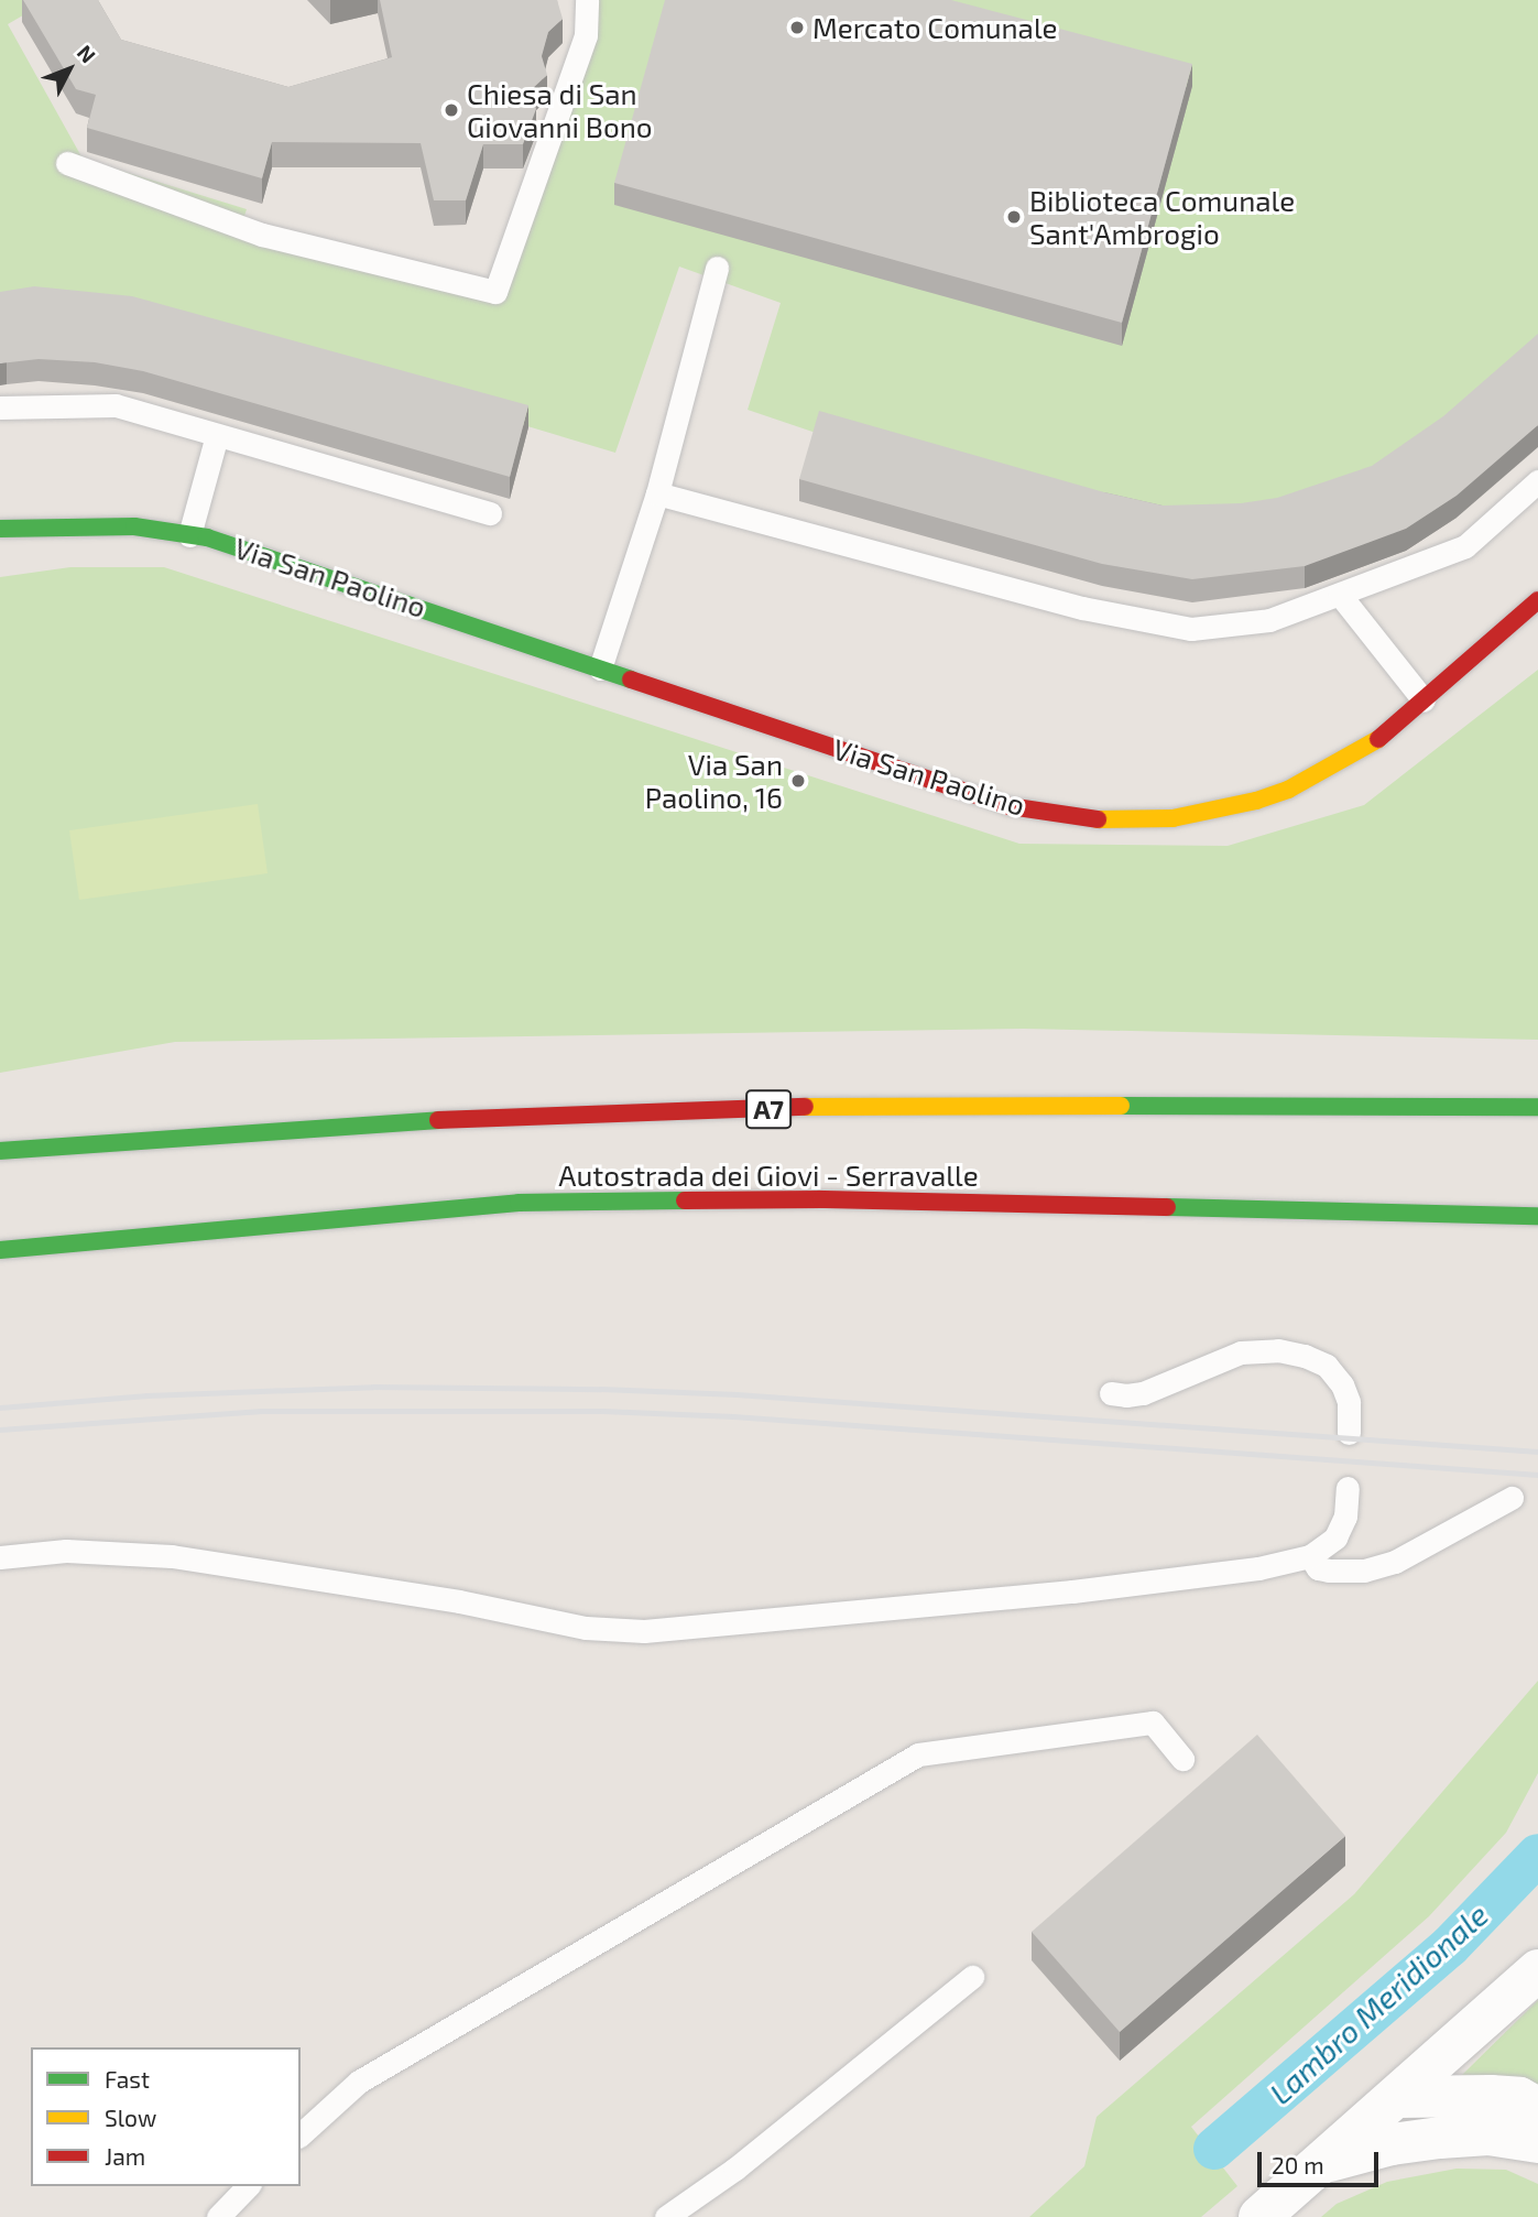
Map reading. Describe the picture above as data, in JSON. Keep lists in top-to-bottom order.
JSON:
{
  "streets": {
    "main road": ["Via San Paolino", "A7", "Autostrada dei Giovi - Serravalle"]
  },
  "water": ["Lambro Meridionale"],
  "places": [
    "Mercato Comunale",
    "Chiesa di San Giovanni Bono",
    "Biblioteca Comunale Sant'Ambrogio",
    "Via San Paolino, 16"
  ],
  "legend": ["Fast", "Slow", "Jam"],
  "scale_bar": "20 m",
  "north": "top right"
}
